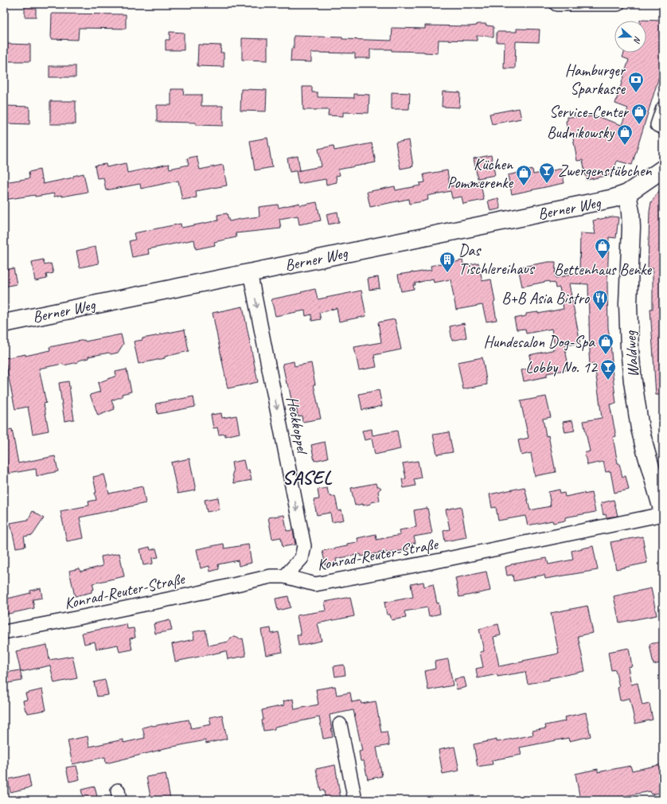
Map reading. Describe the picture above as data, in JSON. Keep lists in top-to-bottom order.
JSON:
{
  "streets": {
    "street": [
      "Berner Weg",
      "Waldweg",
      "Heckkoppel",
      "Konrad-Reuter-Straße"
    ]
  },
  "crossings": [
    ["Berner Weg", "Waldweg"],
    ["Berner Weg", "Heckkoppel"],
    ["Heckkoppel", "Konrad-Reuter-Straße"]
  ],
  "one_way": ["Heckkoppel"],
  "districts": ["SASEL"],
  "places": {
    "bank": ["Hamburger Sparkasse"],
    "shop": [
      "Service-Center",
      "Budnikowsky",
      "Küchen Pommerenke",
      "Bettenhaus Benke",
      "Hundesalon Dog-Spa"
    ],
    "bar": ["Zwergenstübchen", "Lobby No. 12"],
    "building": ["Das Tischlereihaus"],
    "restaurant": ["B+B Asia Bistro"]
  },
  "north": "right"
}
